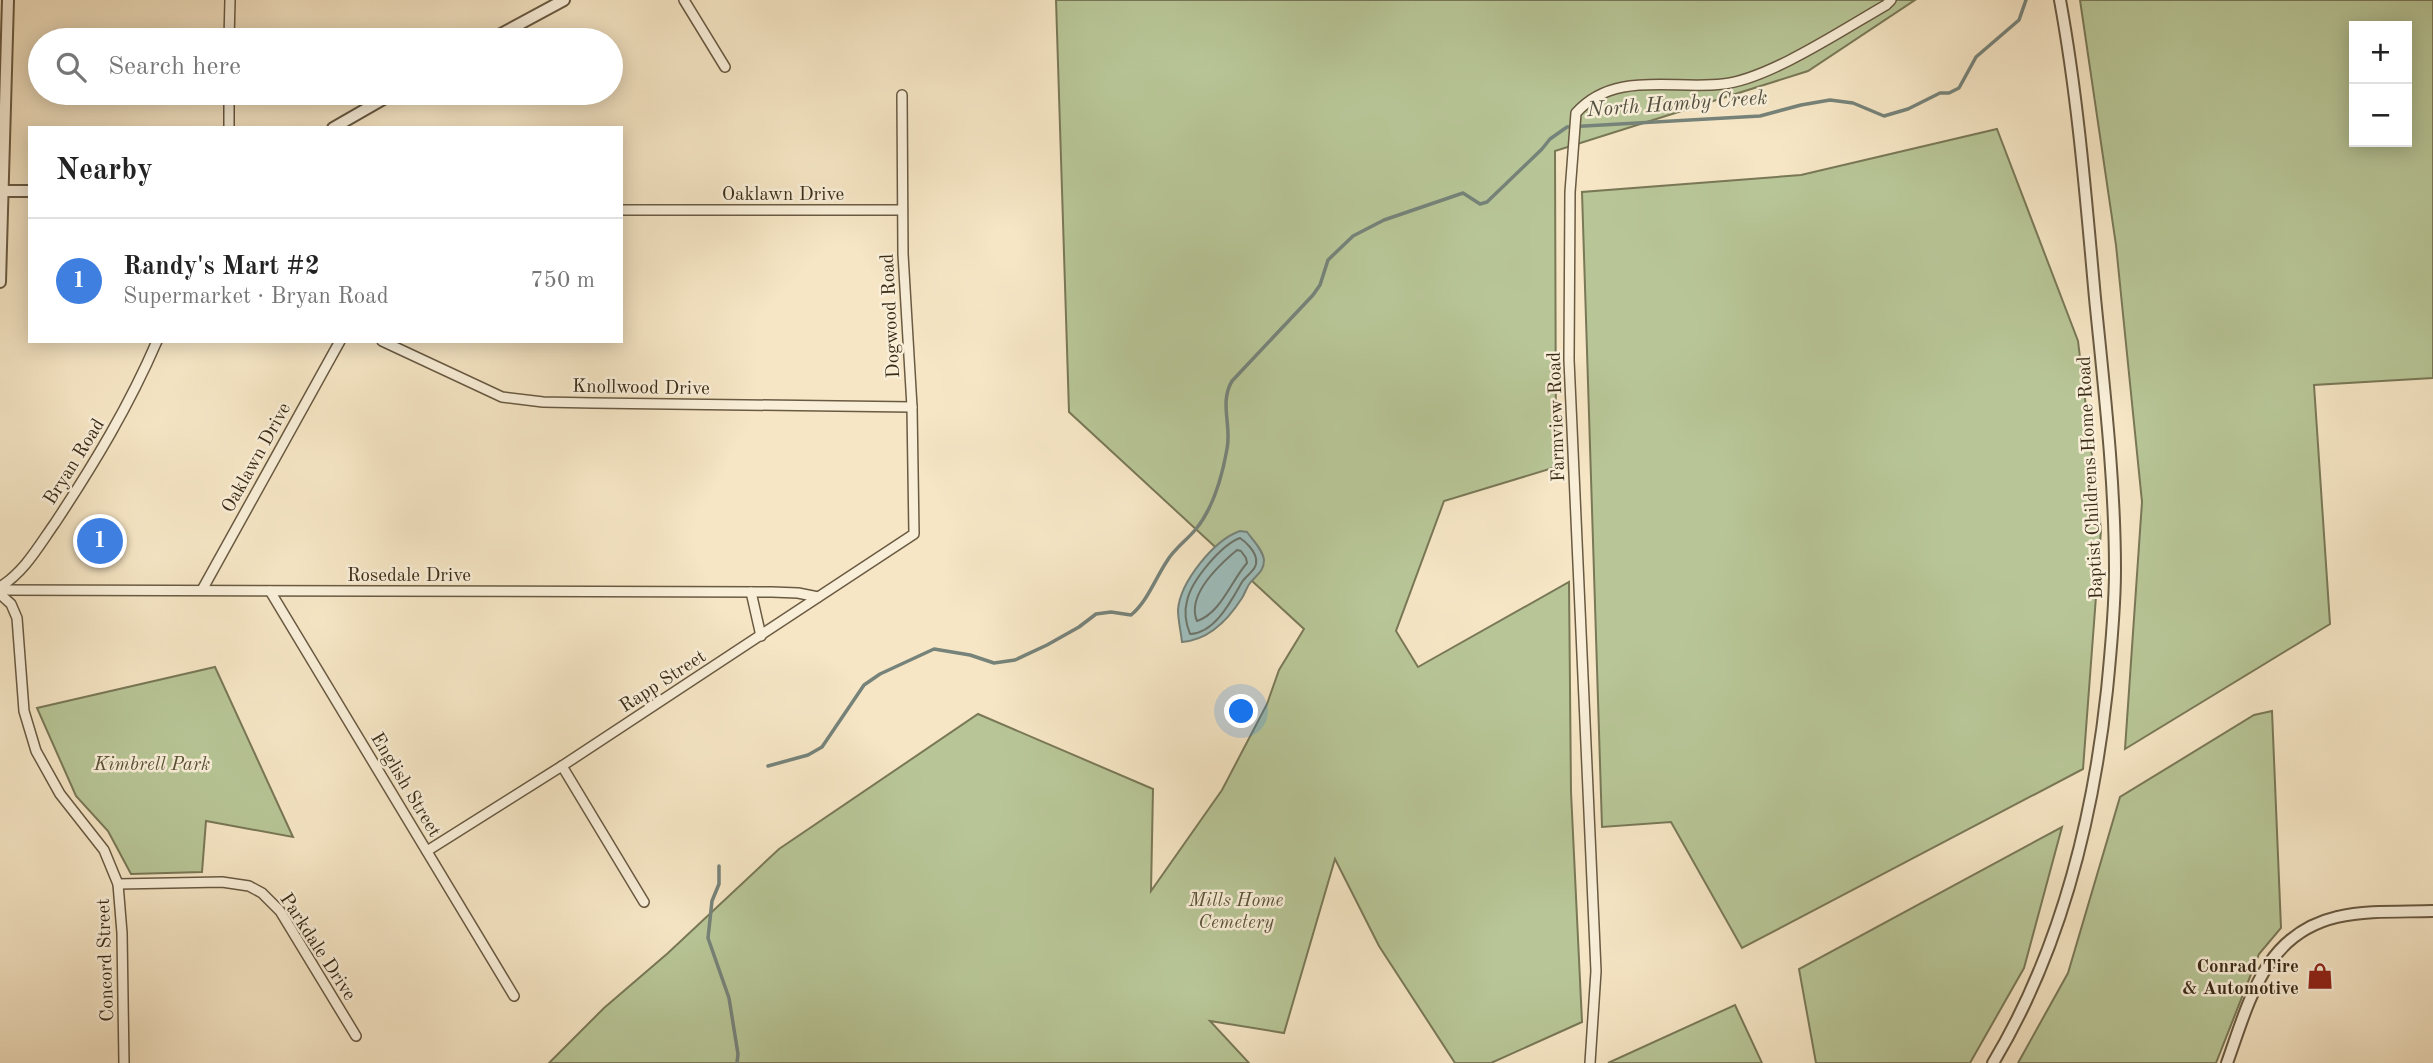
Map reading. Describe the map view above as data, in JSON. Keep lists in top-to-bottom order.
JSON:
{
  "streets": {
    "street": [
      "Oaklawn Drive",
      "Dogwood Road",
      "Knollwood Drive",
      "Farmview Road",
      "Bryan Road",
      "Baptist Childrens Home Road",
      "Rosedale Drive",
      "Rapp Street",
      "English Street",
      "Parkdale Drive",
      "Concord Street"
    ]
  },
  "crossings": [
    ["Oaklawn Drive", "Dogwood Road"],
    ["Oaklawn Drive", "Rosedale Drive"],
    ["Dogwood Road", "Knollwood Drive"],
    ["Dogwood Road", "Rapp Street"],
    ["Bryan Road", "Rosedale Drive"],
    ["Bryan Road", "Concord Street"],
    ["Rosedale Drive", "Rapp Street"],
    ["Rosedale Drive", "English Street"],
    ["Rosedale Drive", "Concord Street"],
    ["Rapp Street", "English Street"],
    ["Parkdale Drive", "Concord Street"]
  ],
  "water": ["North Hamby Creek"],
  "parks": ["Kimbrell Park", "Mills Home Cemetery"],
  "places": {
    "shop": ["Conrad Tire & Automotive"]
  },
  "page": {
    "map_buttons": ["+", "−"],
    "search": "Search here",
    "heading": "Nearby",
    "list": [
      {
        "mark": "1",
        "name": "Randy's Mart #2",
        "note": "Supermarket · Bryan Road",
        "value": "750 m"
      }
    ],
    "pins": "1"
  }
}
